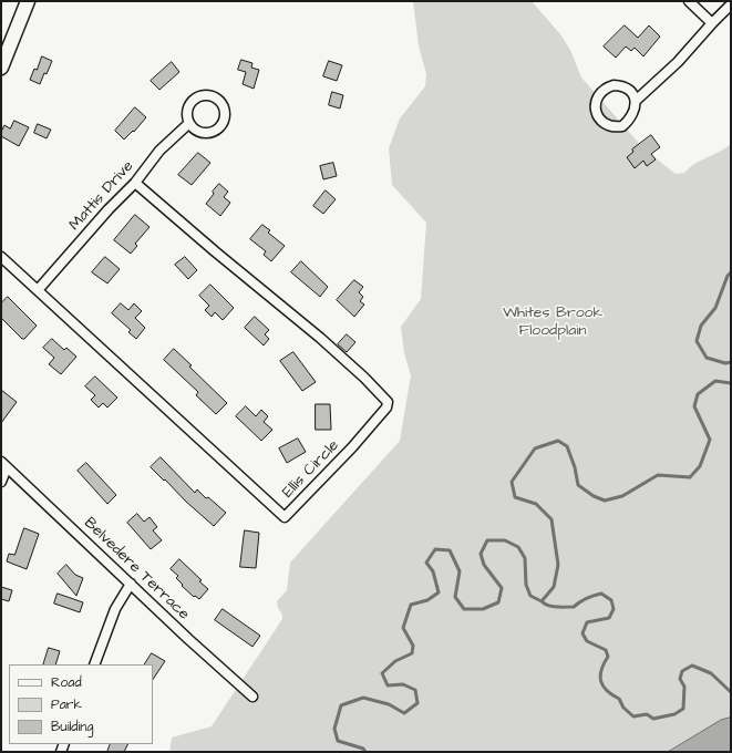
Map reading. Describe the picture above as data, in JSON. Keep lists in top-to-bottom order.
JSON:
{
  "streets": {
    "street": ["Mattis Drive", "Ellis Circle", "Belvedere Terrace"]
  },
  "crossings": [
    ["Mattis Drive", "Ellis Circle"]
  ],
  "parks": ["Whites Brook Floodplain"],
  "legend": ["Road", "Park", "Building"]
}
